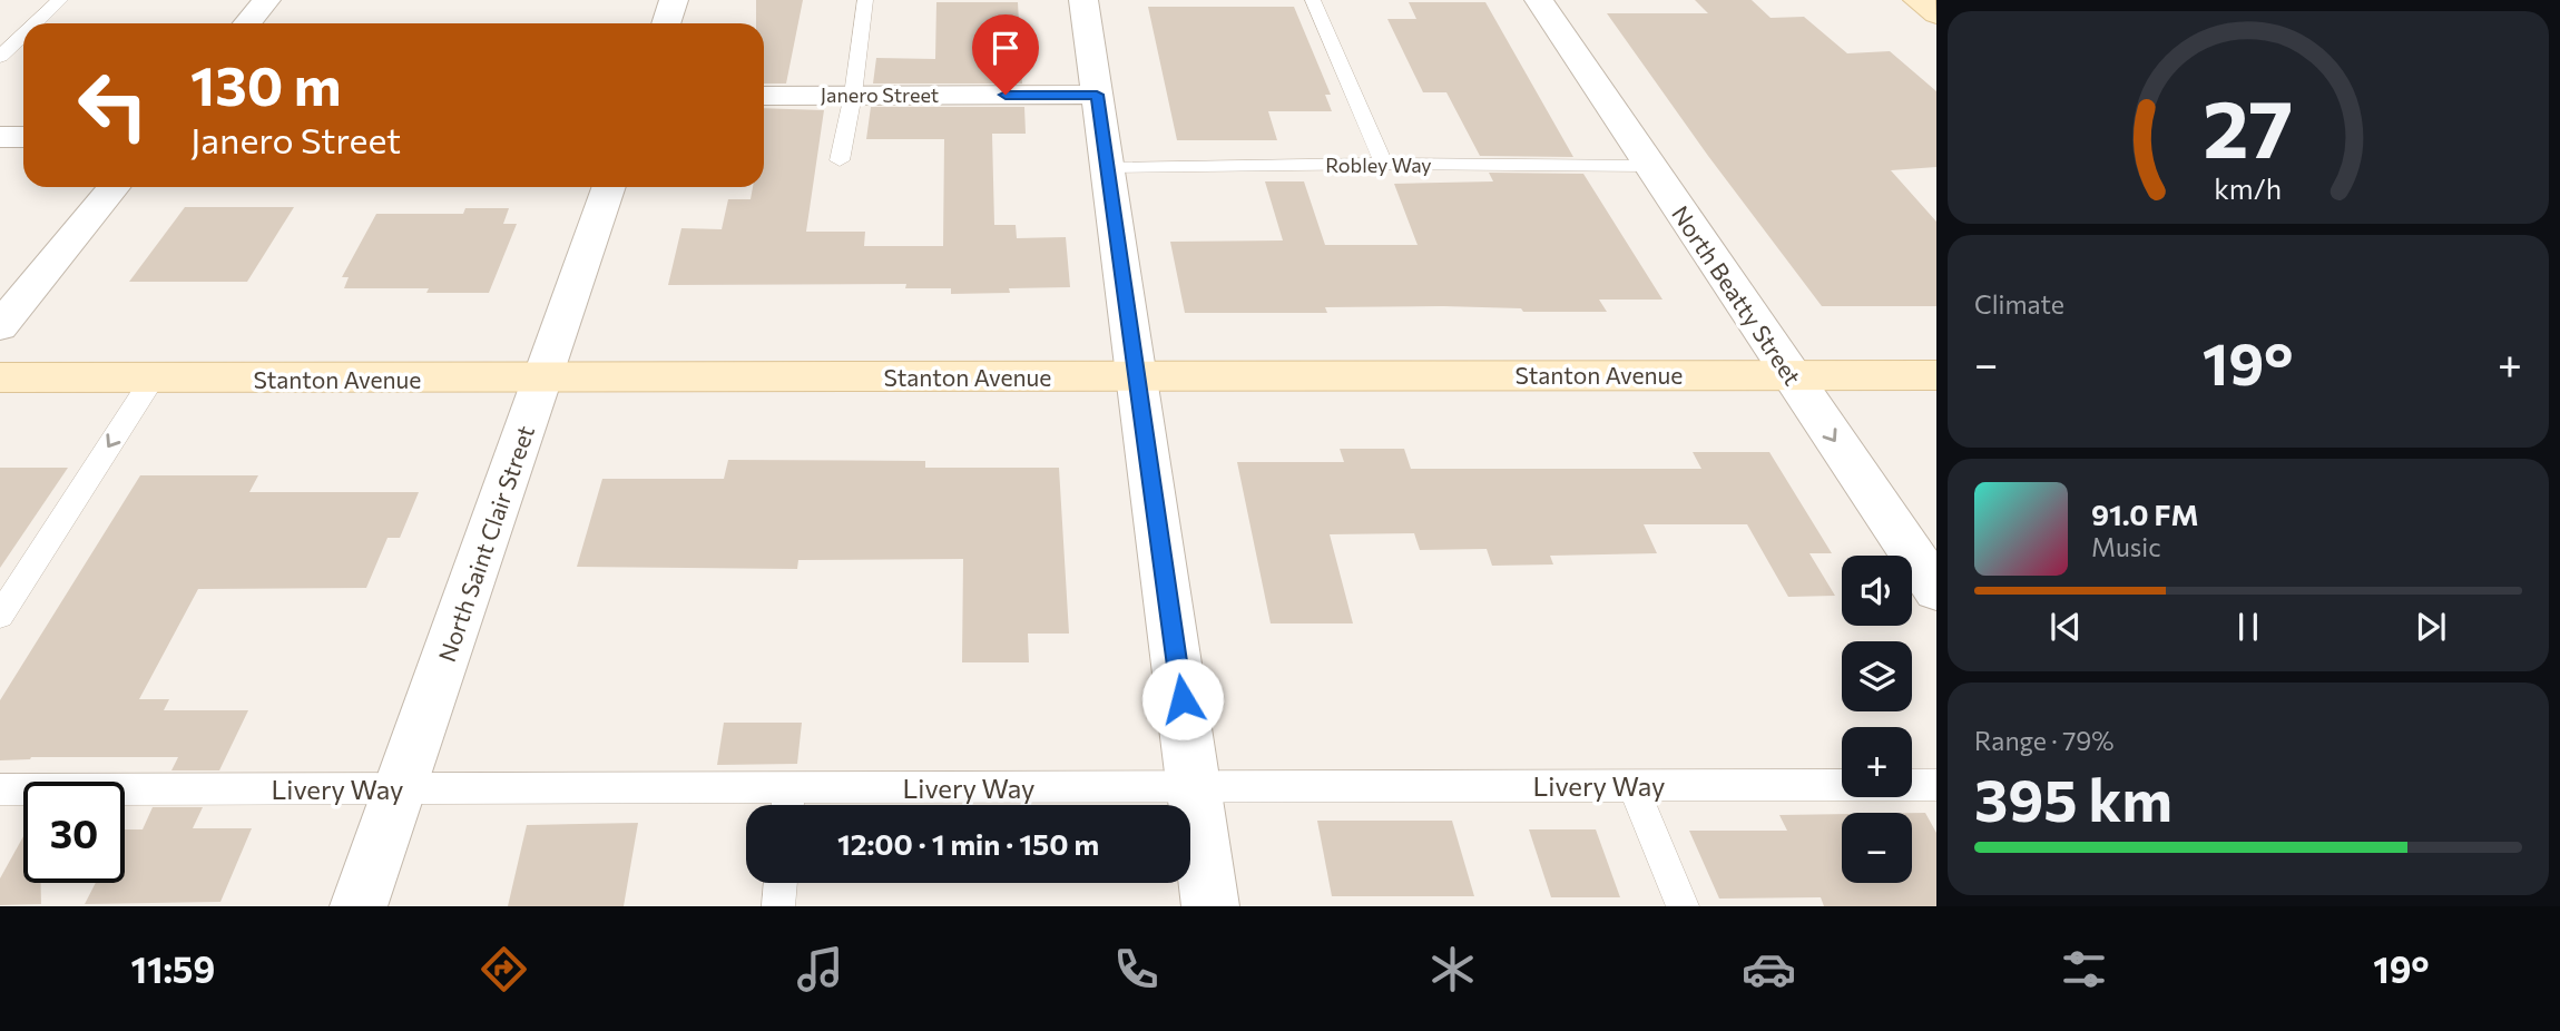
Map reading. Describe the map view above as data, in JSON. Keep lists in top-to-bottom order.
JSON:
{
  "streets": {
    "street": [
      "Janero Street",
      "North Beatty Street",
      "Stanton Avenue",
      "North Saint Clair Street"
    ],
    "lane": ["Robley Way", "Livery Way"]
  },
  "crossings": [
    ["Robley Way", "North Beatty Street"],
    ["North Beatty Street", "Stanton Avenue"],
    ["Stanton Avenue", "North Saint Clair Street"],
    ["North Saint Clair Street", "Livery Way"]
  ],
  "one_way": ["North Beatty Street"],
  "page": {
    "turn": ["130 m", "Janero Street"],
    "tile": [
      "Climate",
      ["Range · 79%", "395 km"]
    ],
    "heat": ["−", "19°", "+"],
    "song": ["91.0 FM", "Music"],
    "map_buttons": ["+", "−"],
    "limit": "30",
    "trip": "12:00 · 1 min · 150 m",
    "tabs": ["11:59", "19°"],
    "gauge": ["27", "km/h"]
  }
}
